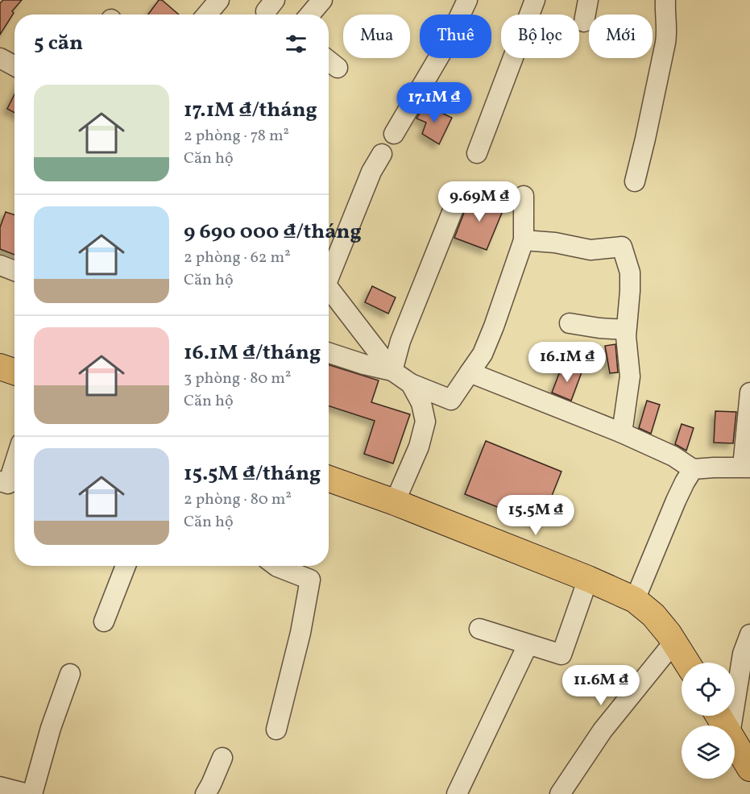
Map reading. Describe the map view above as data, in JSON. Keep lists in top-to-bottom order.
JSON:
{
  "page": {
    "chip": [
      "Mua",
      "Thuê",
      "Bộ lọc",
      "Mới"
    ],
    "heading": "5 căn",
    "list": [
      {
        "name": "17.1M ₫/tháng",
        "note": "2 phòng · 78 m² · Căn hộ"
      },
      {
        "name": "9 690 000 ₫/tháng",
        "note": "2 phòng · 62 m² · Căn hộ"
      },
      {
        "name": "16.1M ₫/tháng",
        "note": "3 phòng · 80 m² · Căn hộ"
      },
      {
        "name": "15.5M ₫/tháng",
        "note": "2 phòng · 80 m² · Căn hộ"
      }
    ],
    "price": [
      "17.1M ₫",
      "9.69M ₫",
      "16.1M ₫",
      "15.5M ₫",
      "11.6M ₫"
    ]
  }
}
